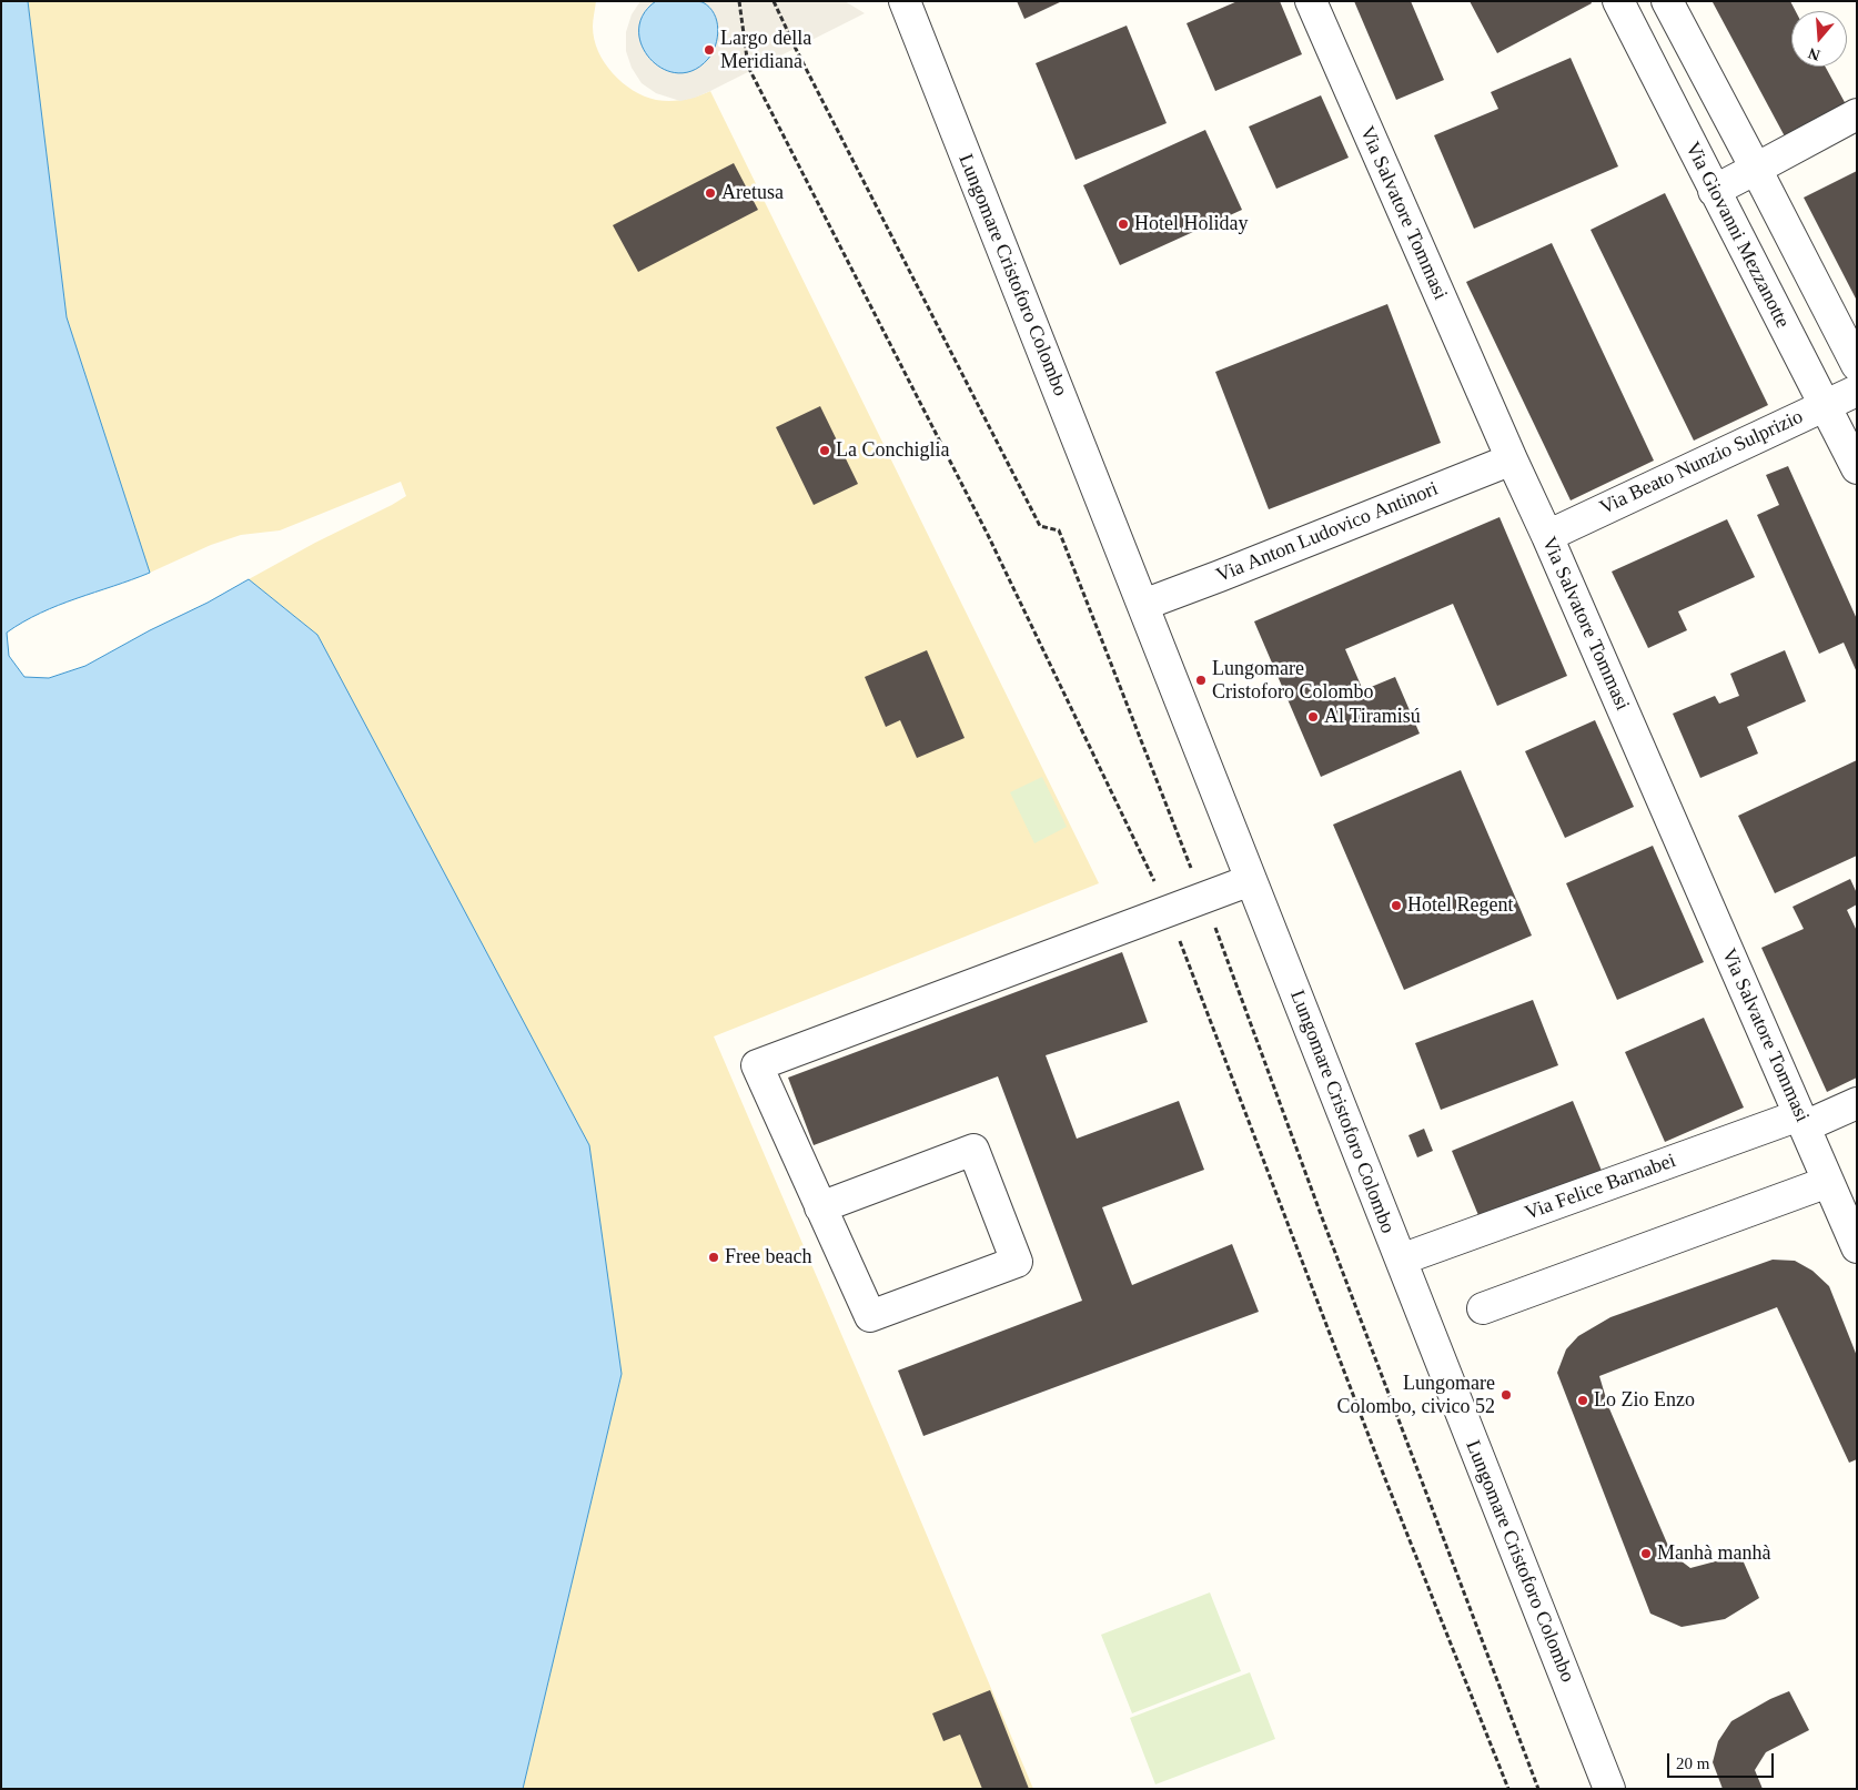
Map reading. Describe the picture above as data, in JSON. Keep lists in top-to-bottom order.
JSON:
{
  "streets": {
    "street": [
      "Via Salvatore Tommasi",
      "Via Giovanni Mezzanotte",
      "Lungomare Cristoforo Colombo",
      "Via Beato Nunzio Sulprizio",
      "Via Anton Ludovico Antinori",
      "Via Felice Barnabei"
    ]
  },
  "crossings": [
    ["Via Salvatore Tommasi", "Via Beato Nunzio Sulprizio"],
    ["Via Salvatore Tommasi", "Via Anton Ludovico Antinori"],
    ["Via Salvatore Tommasi", "Via Felice Barnabei"],
    ["Via Giovanni Mezzanotte", "Via Beato Nunzio Sulprizio"],
    ["Lungomare Cristoforo Colombo", "Via Anton Ludovico Antinori"],
    ["Lungomare Cristoforo Colombo", "Via Felice Barnabei"]
  ],
  "places": [
    "Largo della Meridiana",
    "Aretusa",
    "Hotel Holiday",
    "La Conchiglia",
    "Lungomare Cristoforo Colombo",
    "Al Tiramisú",
    "Hotel Regent",
    "Free beach",
    "Lungomare Colombo, civico 52",
    "Lo Zio Enzo",
    "Manhà manhà"
  ],
  "scale_bar": "20 m",
  "north": "bottom"
}
